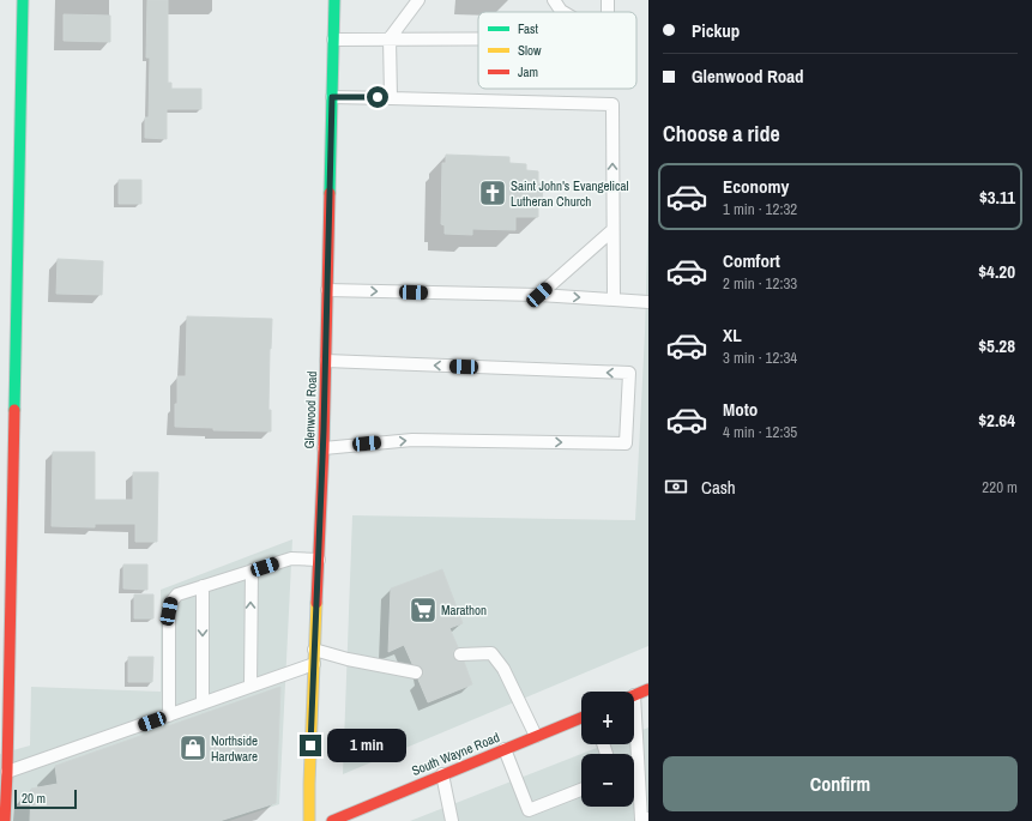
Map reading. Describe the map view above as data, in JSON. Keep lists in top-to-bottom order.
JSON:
{
  "streets": {
    "street": ["Glenwood Road", "South Wayne Road"]
  },
  "places": {
    "church": ["Saint John's Evangelical Lutheran Church"],
    "supermarket": ["Marathon"],
    "shop": ["Northside Hardware"]
  },
  "legend": ["Fast", "Slow", "Jam"],
  "scale_bar": "20 m",
  "page": {
    "banner": ["Pickup", "Glenwood Road"],
    "heading": "Choose a ride",
    "list": [
      {
        "name": "Economy",
        "note": "1 min · 12:32",
        "value": "$3.11"
      },
      {
        "name": "Comfort",
        "note": "2 min · 12:33",
        "value": "$4.20"
      },
      {
        "name": "XL",
        "note": "3 min · 12:34",
        "value": "$5.28"
      },
      {
        "name": "Moto",
        "note": "4 min · 12:35",
        "value": "$2.64"
      }
    ],
    "pay": ["Cash", "220 m"],
    "map_buttons": ["+", "−"],
    "bubble": "1 min",
    "buttons": "Confirm",
    "scale": "20 m"
  }
}
